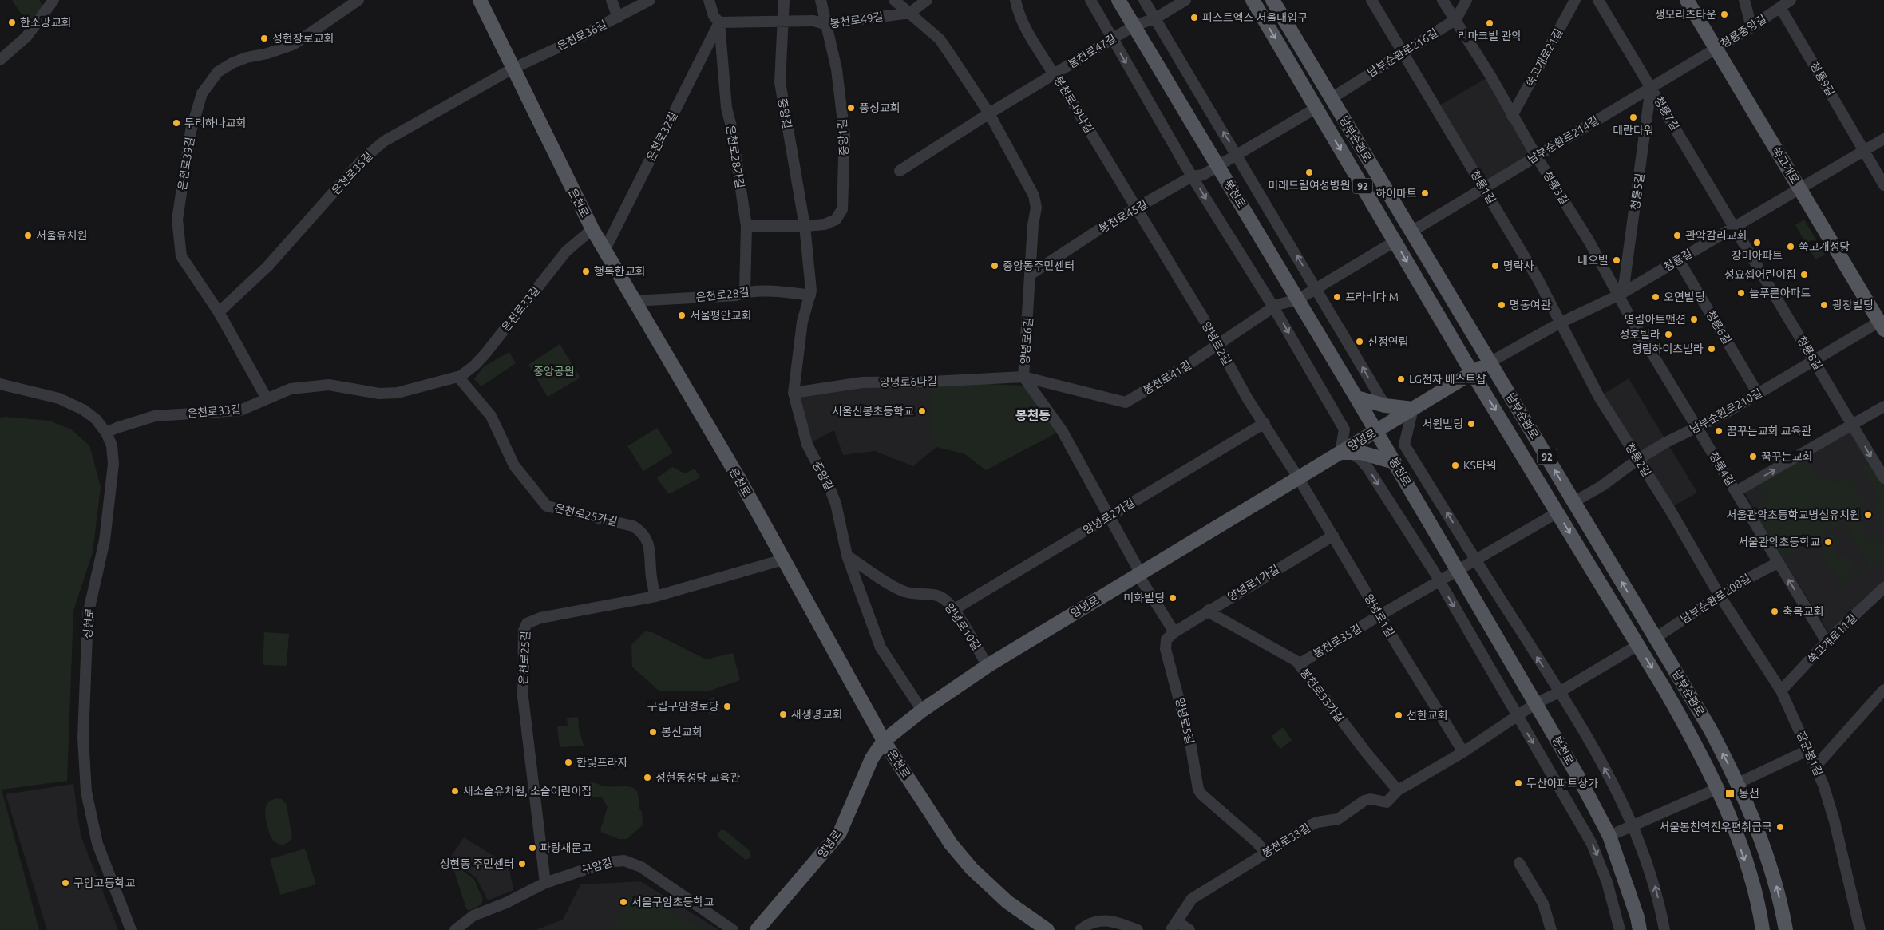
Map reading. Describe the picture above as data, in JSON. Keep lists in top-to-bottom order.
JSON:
{
  "streets": {
    "main road": [
      "남부순환로",
      "쑥고개로",
      "92",
      "봉천로",
      "은천로",
      "양녕로"
    ],
    "street": [
      "봉천로49길",
      "청룡중앙길",
      "은천로36길",
      "봉천로47길",
      "남부순환로216길",
      "쑥고개로21길",
      "청룡9길",
      "봉천로49나길",
      "중앙길",
      "청룡7길",
      "은천로32길",
      "중앙1길",
      "남부순환로214길",
      "은천로28가길",
      "은천로39길",
      "은천로35길",
      "청룡1길",
      "청룡3길",
      "청룡5길",
      "봉천로45길",
      "청룡길",
      "은천로28길",
      "은천로33길",
      "청룡6길",
      "양녕로6길",
      "양녕로2길",
      "청룡8길",
      "봉천로41길",
      "양녕로6나길",
      "남부순환로210길",
      "청룡2길",
      "청룡4길",
      "은천로25가길",
      "양녕로2가길",
      "양녕로1가길",
      "남부순환로208길",
      "양녕로1길",
      "성현로",
      "양녕로10길",
      "쑥고개로11길",
      "봉천로35길",
      "은천로25길",
      "봉천로33가길",
      "양녕로5길",
      "장군봉1길",
      "봉천로33길",
      "구암길"
    ]
  },
  "crossings": [
    ["봉천로49길", "중앙길"],
    ["봉천로49길", "중앙1길"],
    ["봉천로49길", "양녕로6길"],
    ["청룡중앙길", "청룡9길"],
    ["청룡중앙길", "남부순환로214길"],
    ["청룡중앙길", "쑥고개로"],
    ["은천로36길", "은천로35길"],
    ["은천로36길", "은천로"],
    ["봉천로47길", "봉천로49나길"],
    ["봉천로47길", "봉천로"],
    ["봉천로47길", "양녕로6길"],
    ["남부순환로216길", "남부순환로"],
    ["남부순환로216길", "청룡1길"],
    ["남부순환로216길", "청룡3길"],
    ["쑥고개로21길", "청룡3길"],
    ["청룡9길", "청룡길"],
    ["봉천로49나길", "봉천로45길"],
    ["봉천로49나길", "양녕로2길"],
    ["중앙길", "중앙1길"],
    ["중앙길", "은천로28길"],
    ["중앙길", "양녕로6나길"],
    ["중앙길", "양녕로"],
    ["중앙길", "양녕로10길"],
    ["청룡7길", "남부순환로214길"],
    ["청룡7길", "청룡5길"],
    ["청룡7길", "청룡길"],
    ["청룡7길", "청룡8길"],
    ["은천로32길", "은천로28가길"],
    ["은천로32길", "은천로"],
    ["남부순환로", "남부순환로214길"],
    ["남부순환로", "청룡길"],
    ["남부순환로", "남부순환로210길"],
    ["남부순환로", "양녕로"],
    ["남부순환로", "남부순환로208길"],
    ["남부순환로214길", "쑥고개로"],
    ["남부순환로214길", "청룡1길"],
    ["남부순환로214길", "청룡3길"],
    ["남부순환로214길", "청룡5길"],
    ["은천로28가길", "은천로28길"],
    ["은천로39길", "은천로35길"],
    ["은천로39길", "은천로33길"],
    ["쑥고개로", "청룡길"],
    ["쑥고개로", "남부순환로210길"],
    ["은천로35길", "은천로"],
    ["청룡1길", "청룡길"],
    ["청룡1길", "청룡2길"],
    ["청룡3길", "청룡5길"],
    ["청룡3길", "청룡길"],
    ["청룡3길", "청룡4길"],
    ["청룡5길", "청룡길"],
    ["청룡5길", "청룡4길"],
    ["봉천로", "봉천로45길"],
    ["봉천로", "봉천로41길"],
    ["봉천로", "양녕로"],
    ["봉천로", "봉천로35길"],
    ["봉천로", "봉천로33길"],
    ["은천로", "은천로28길"],
    ["은천로", "은천로33길"],
    ["은천로", "양녕로"],
    ["은천로", "은천로25길"],
    ["봉천로45길", "양녕로6길"],
    ["봉천로45길", "양녕로2길"],
    ["청룡길", "청룡6길"],
    ["청룡길", "청룡8길"],
    ["청룡길", "양녕로"],
    ["청룡길", "청룡2길"],
    ["청룡길", "청룡4길"],
    ["은천로33길", "은천로25가길"],
    ["은천로33길", "성현로"],
    ["청룡6길", "남부순환로210길"],
    ["양녕로6길", "봉천로41길"],
    ["양녕로6길", "양녕로6나길"],
    ["양녕로6길", "양녕로"],
    ["양녕로6길", "양녕로2가길"],
    ["양녕로2길", "봉천로41길"],
    ["양녕로2길", "양녕로"],
    ["양녕로2길", "양녕로2가길"],
    ["양녕로2길", "양녕로1길"],
    ["청룡8길", "남부순환로210길"],
    ["봉천로41길", "양녕로6나길"],
    ["남부순환로210길", "청룡2길"],
    ["남부순환로210길", "청룡4길"],
    ["양녕로", "양녕로1길"],
    ["양녕로", "양녕로10길"],
    ["청룡2길", "남부순환로208길"],
    ["청룡2길", "장군봉1길"],
    ["청룡4길", "남부순환로208길"],
    ["청룡4길", "쑥고개로11길"],
    ["은천로25가길", "은천로25길"],
    ["양녕로2가길", "양녕로10길"],
    ["양녕로1가길", "양녕로1길"],
    ["양녕로1가길", "봉천로33가길"],
    ["양녕로1가길", "양녕로5길"],
    ["남부순환로208길", "장군봉1길"],
    ["양녕로1길", "봉천로35길"],
    ["양녕로1길", "봉천로33길"],
    ["쑥고개로11길", "장군봉1길"],
    ["봉천로35길", "봉천로33가길"],
    ["은천로25길", "구암길"],
    ["봉천로33가길", "봉천로33길"],
    ["양녕로5길", "봉천로33길"]
  ],
  "districts": ["봉천동"],
  "parks": ["중앙공원"],
  "places": {
    "other": [
      "생모리츠타운",
      "피스트엑스 서울대입구",
      "한소망교회",
      "리마크빌 관악",
      "성현장로교회",
      "풍성교회",
      "테란타워",
      "두리하나교회",
      "미래드림여성병원",
      "하이마트",
      "서울유치원",
      "관악감리교회",
      "장미아파트",
      "쑥고개성당",
      "네오빌",
      "중앙동주민센터",
      "명락사",
      "행복한교회",
      "성요셉어린이집",
      "늘푸른아파트",
      "프라비다 M",
      "오연빌딩",
      "명동여관",
      "광장빌딩",
      "서울평안교회",
      "영림아트맨션",
      "성호빌라",
      "신정연립",
      "영림하이츠빌라",
      "LG전자 베스트샵",
      "서울신봉초등학교",
      "서원빌딩",
      "꿈꾸는교회 교육관",
      "꿈꾸는교회",
      "KS타워",
      "서울관악초등학교병설유치원",
      "서울관악초등학교",
      "미화빌딩",
      "축복교회",
      "구립구암경로당",
      "새생명교회",
      "선한교회",
      "봉신교회",
      "한빛프라자",
      "성현동성당 교육관",
      "두산아파트상가",
      "새소슬유치원, 소슬어린이집",
      "서울봉천역전우편취급국",
      "파랑새문고",
      "성현동 주민센터",
      "구암고등학교",
      "서울구암초등학교"
    ],
    "transit": ["봉천"]
  }
}
